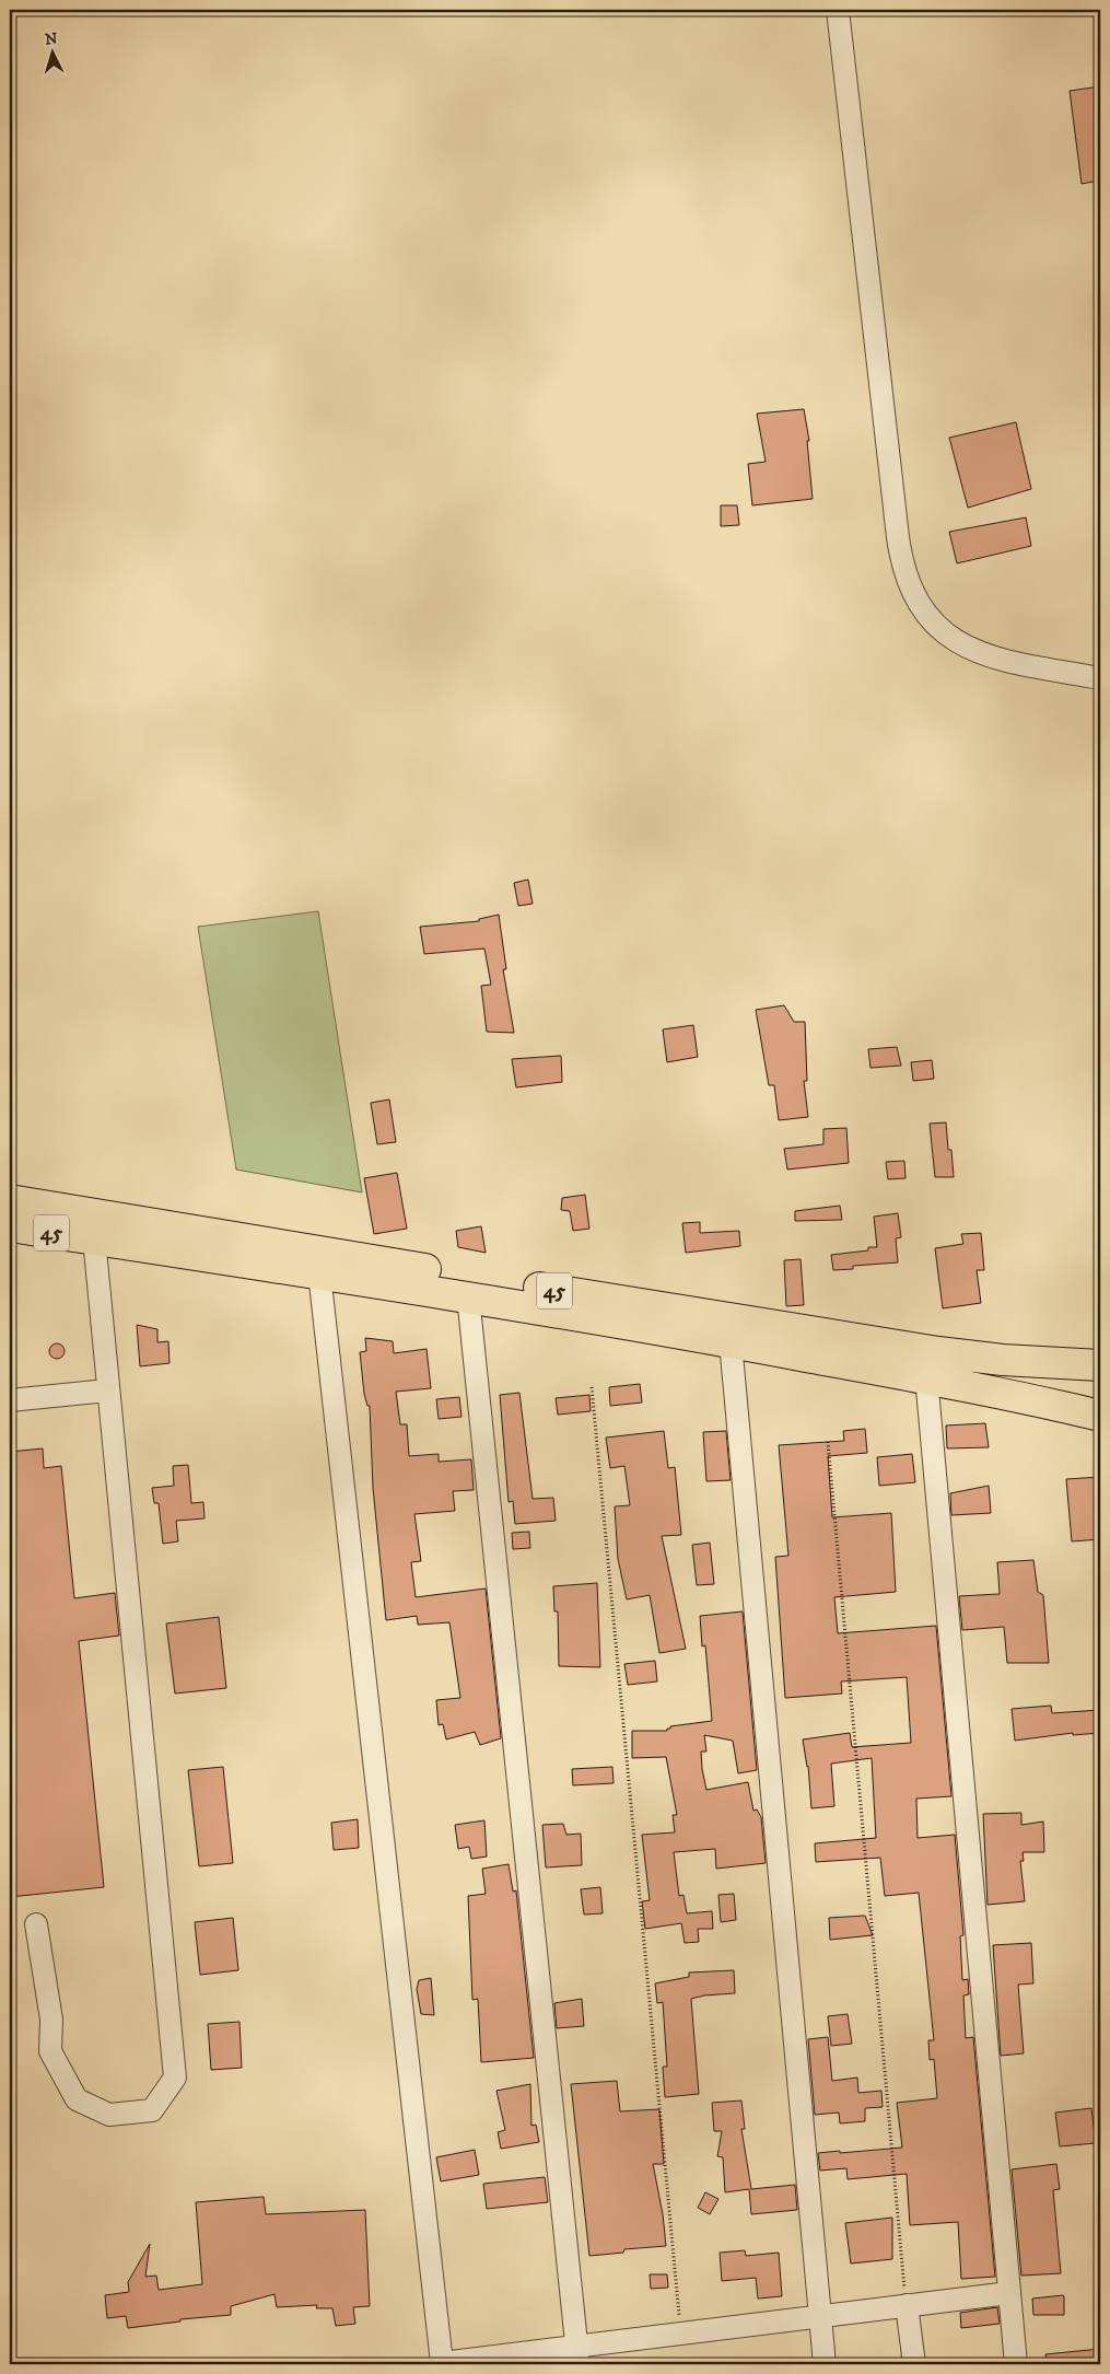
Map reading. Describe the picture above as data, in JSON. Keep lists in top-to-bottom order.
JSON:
{
  "streets": {
    "highway": ["45"]
  },
  "north": "top"
}
